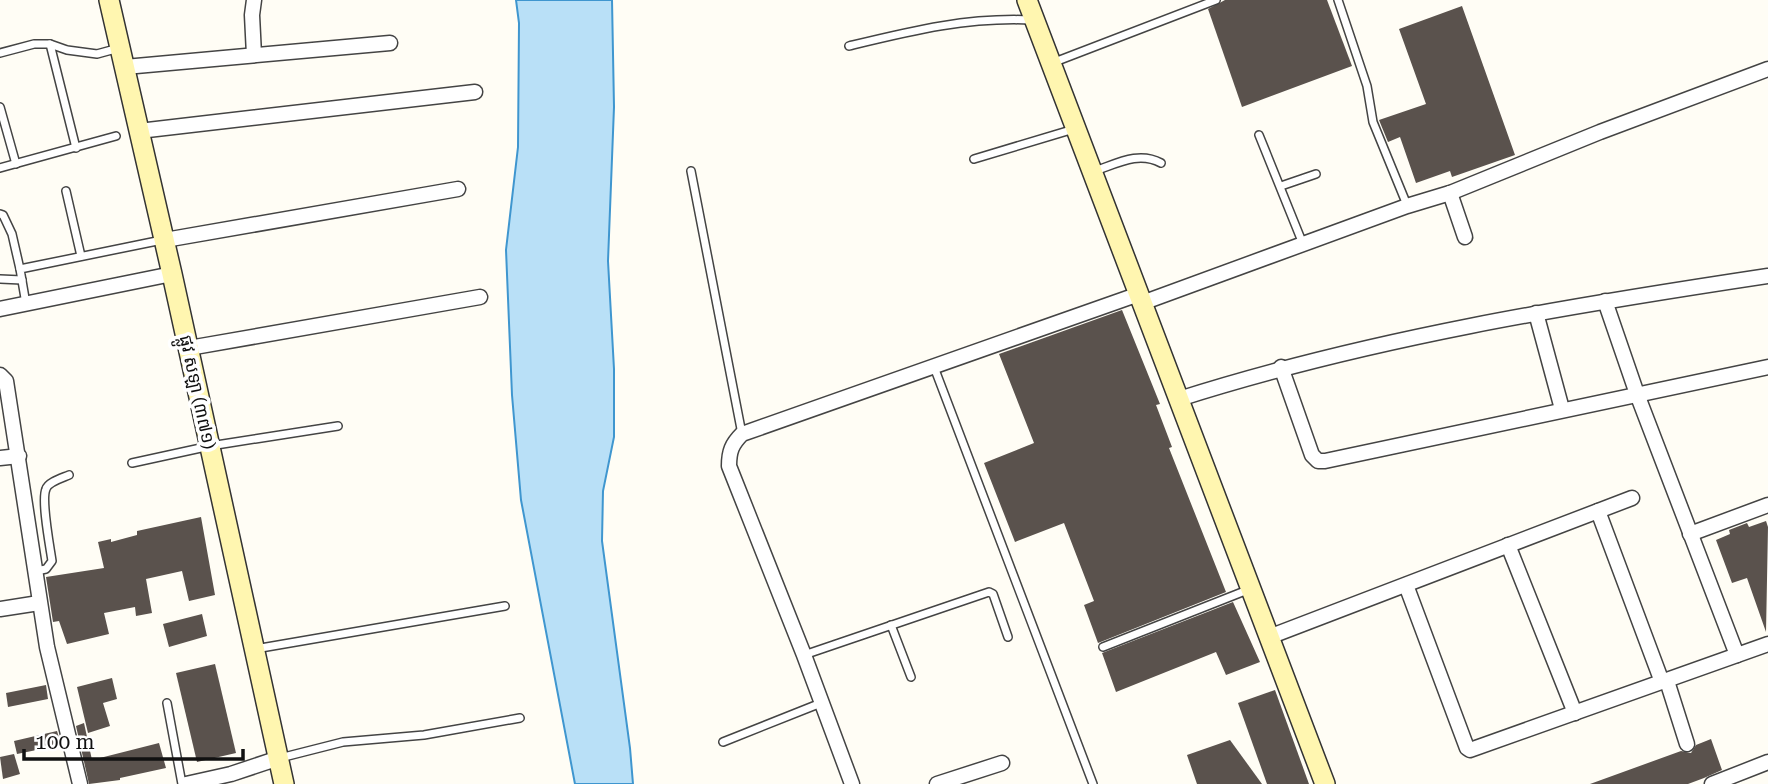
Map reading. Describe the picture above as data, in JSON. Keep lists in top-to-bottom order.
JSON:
{
  "streets": {
    "street": ["ផ្លូវ សឡា (៣៧១)"]
  },
  "scale_bar": "100 m"
}
